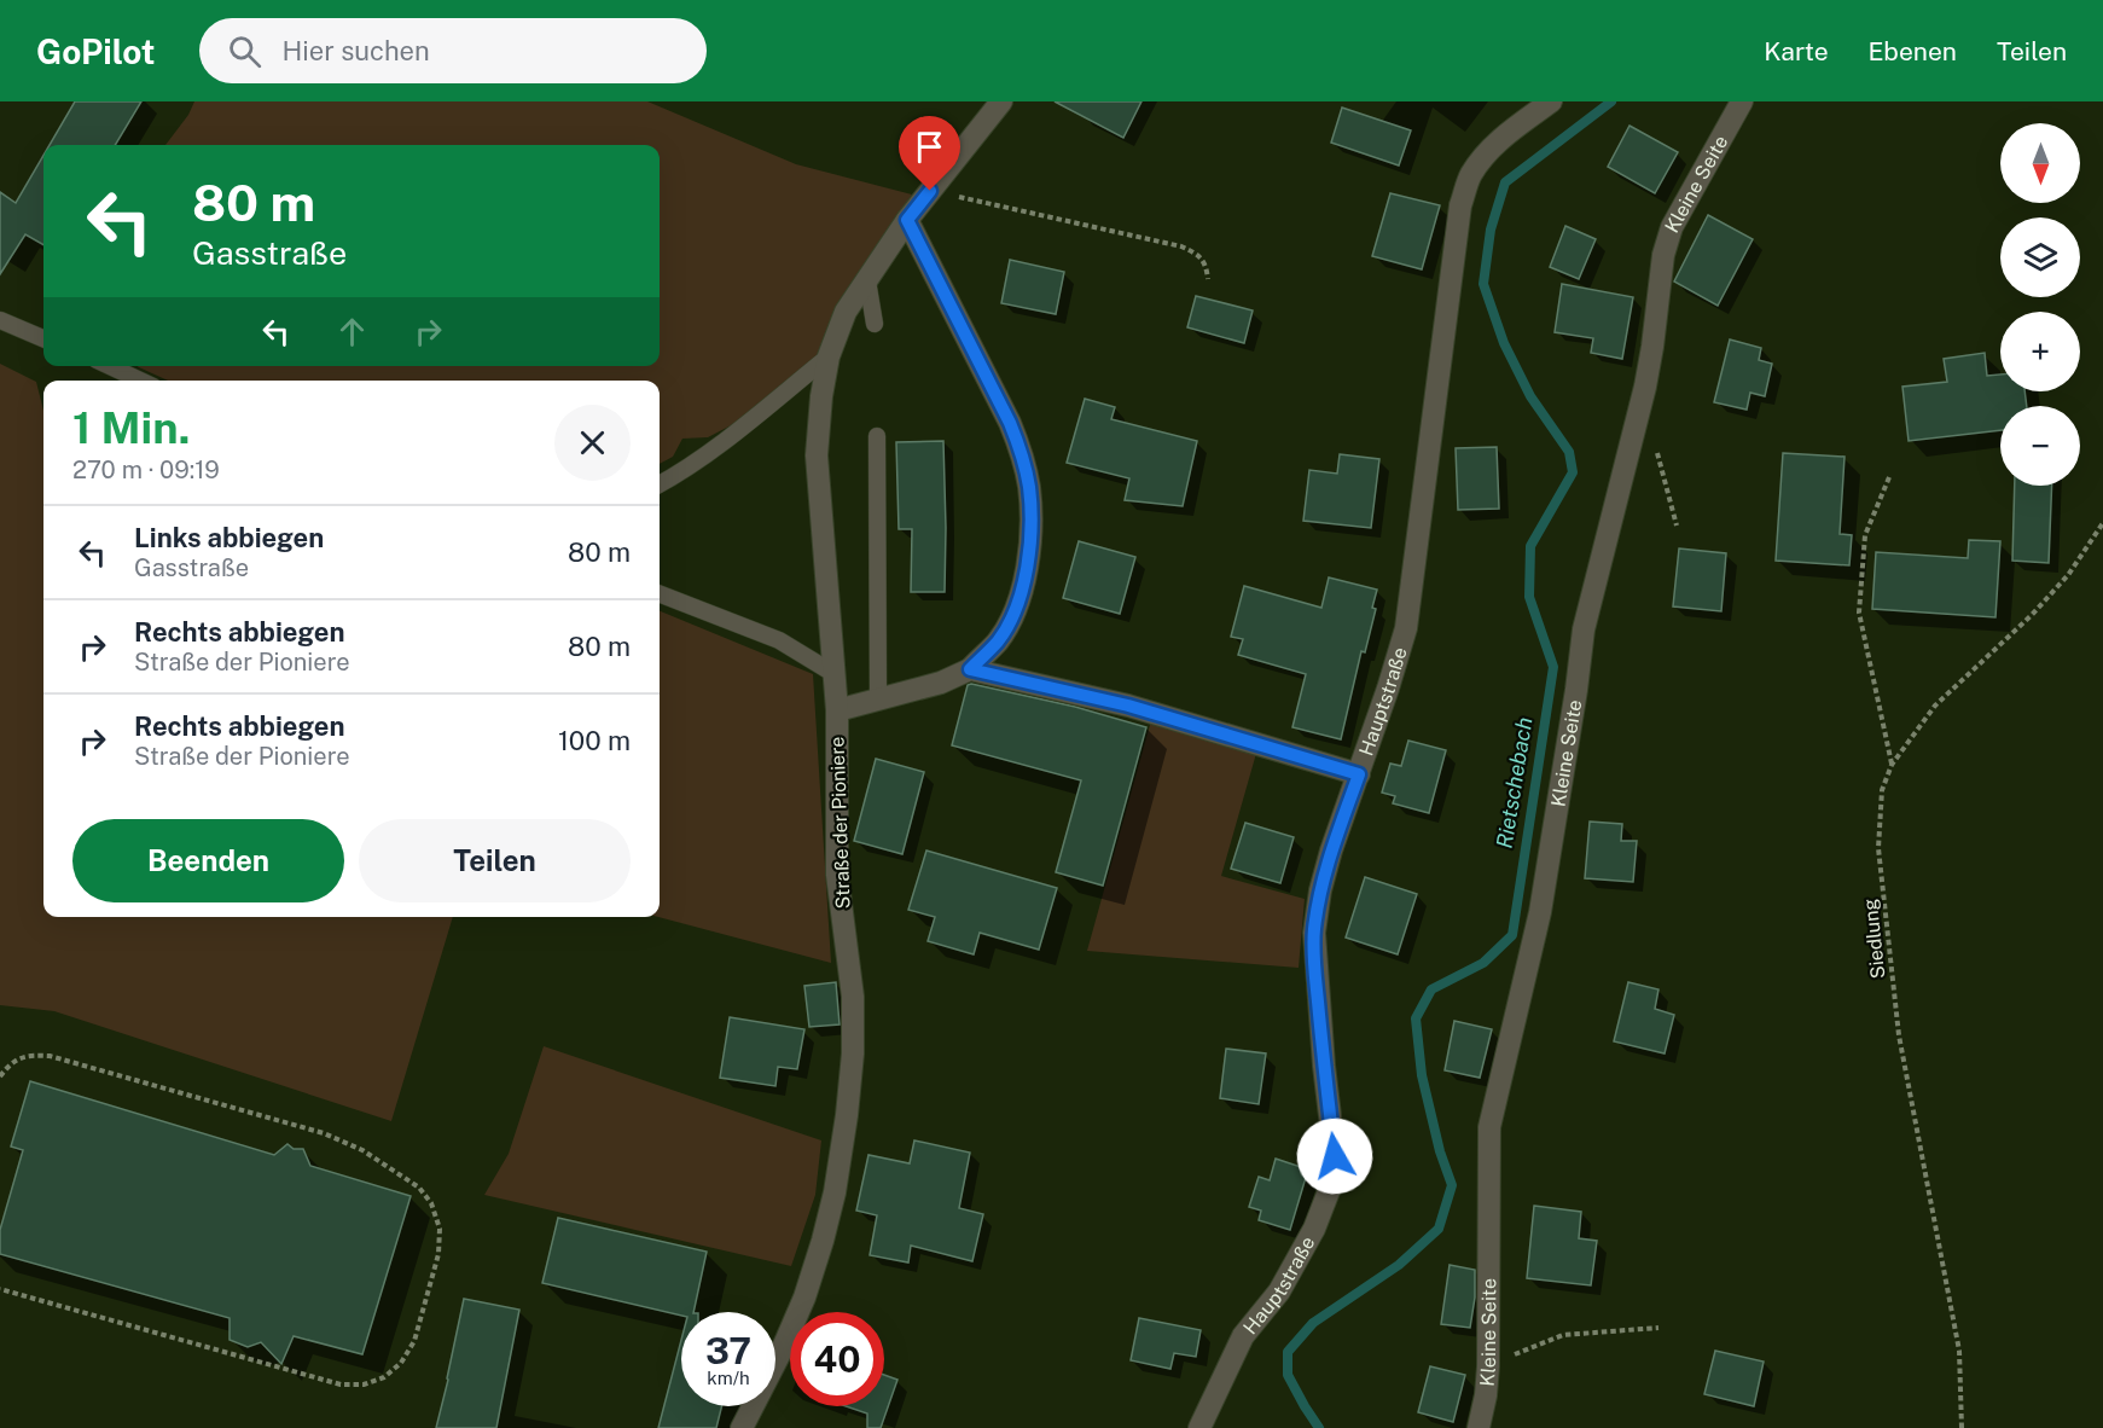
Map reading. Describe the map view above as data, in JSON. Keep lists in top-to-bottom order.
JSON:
{
  "streets": {
    "street": ["Kleine Seite", "Hauptstraße", "Straße der Pioniere"],
    "path": ["Siedlung"]
  },
  "water": ["Rietschebach"],
  "north": "bottom",
  "page": {
    "header": "GoPilot",
    "search": "Hier suchen",
    "nav": ["Karte", "Ebenen", "Teilen"],
    "map_buttons": ["+", "−"],
    "turn": ["80 m", "Gasstraße"],
    "heading": ["1 Min.", "270 m · 09:19"],
    "list": [
      {
        "name": "Links abbiegen",
        "note": "Gasstraße",
        "value": "80 m"
      },
      {
        "name": "Rechts abbiegen",
        "note": "Straße der Pioniere",
        "value": "80 m"
      },
      {
        "name": "Rechts abbiegen",
        "note": "Straße der Pioniere",
        "value": "100 m"
      }
    ],
    "buttons": ["Beenden", "Teilen"],
    "speed": "37 km/h",
    "limit": "40"
  }
}
